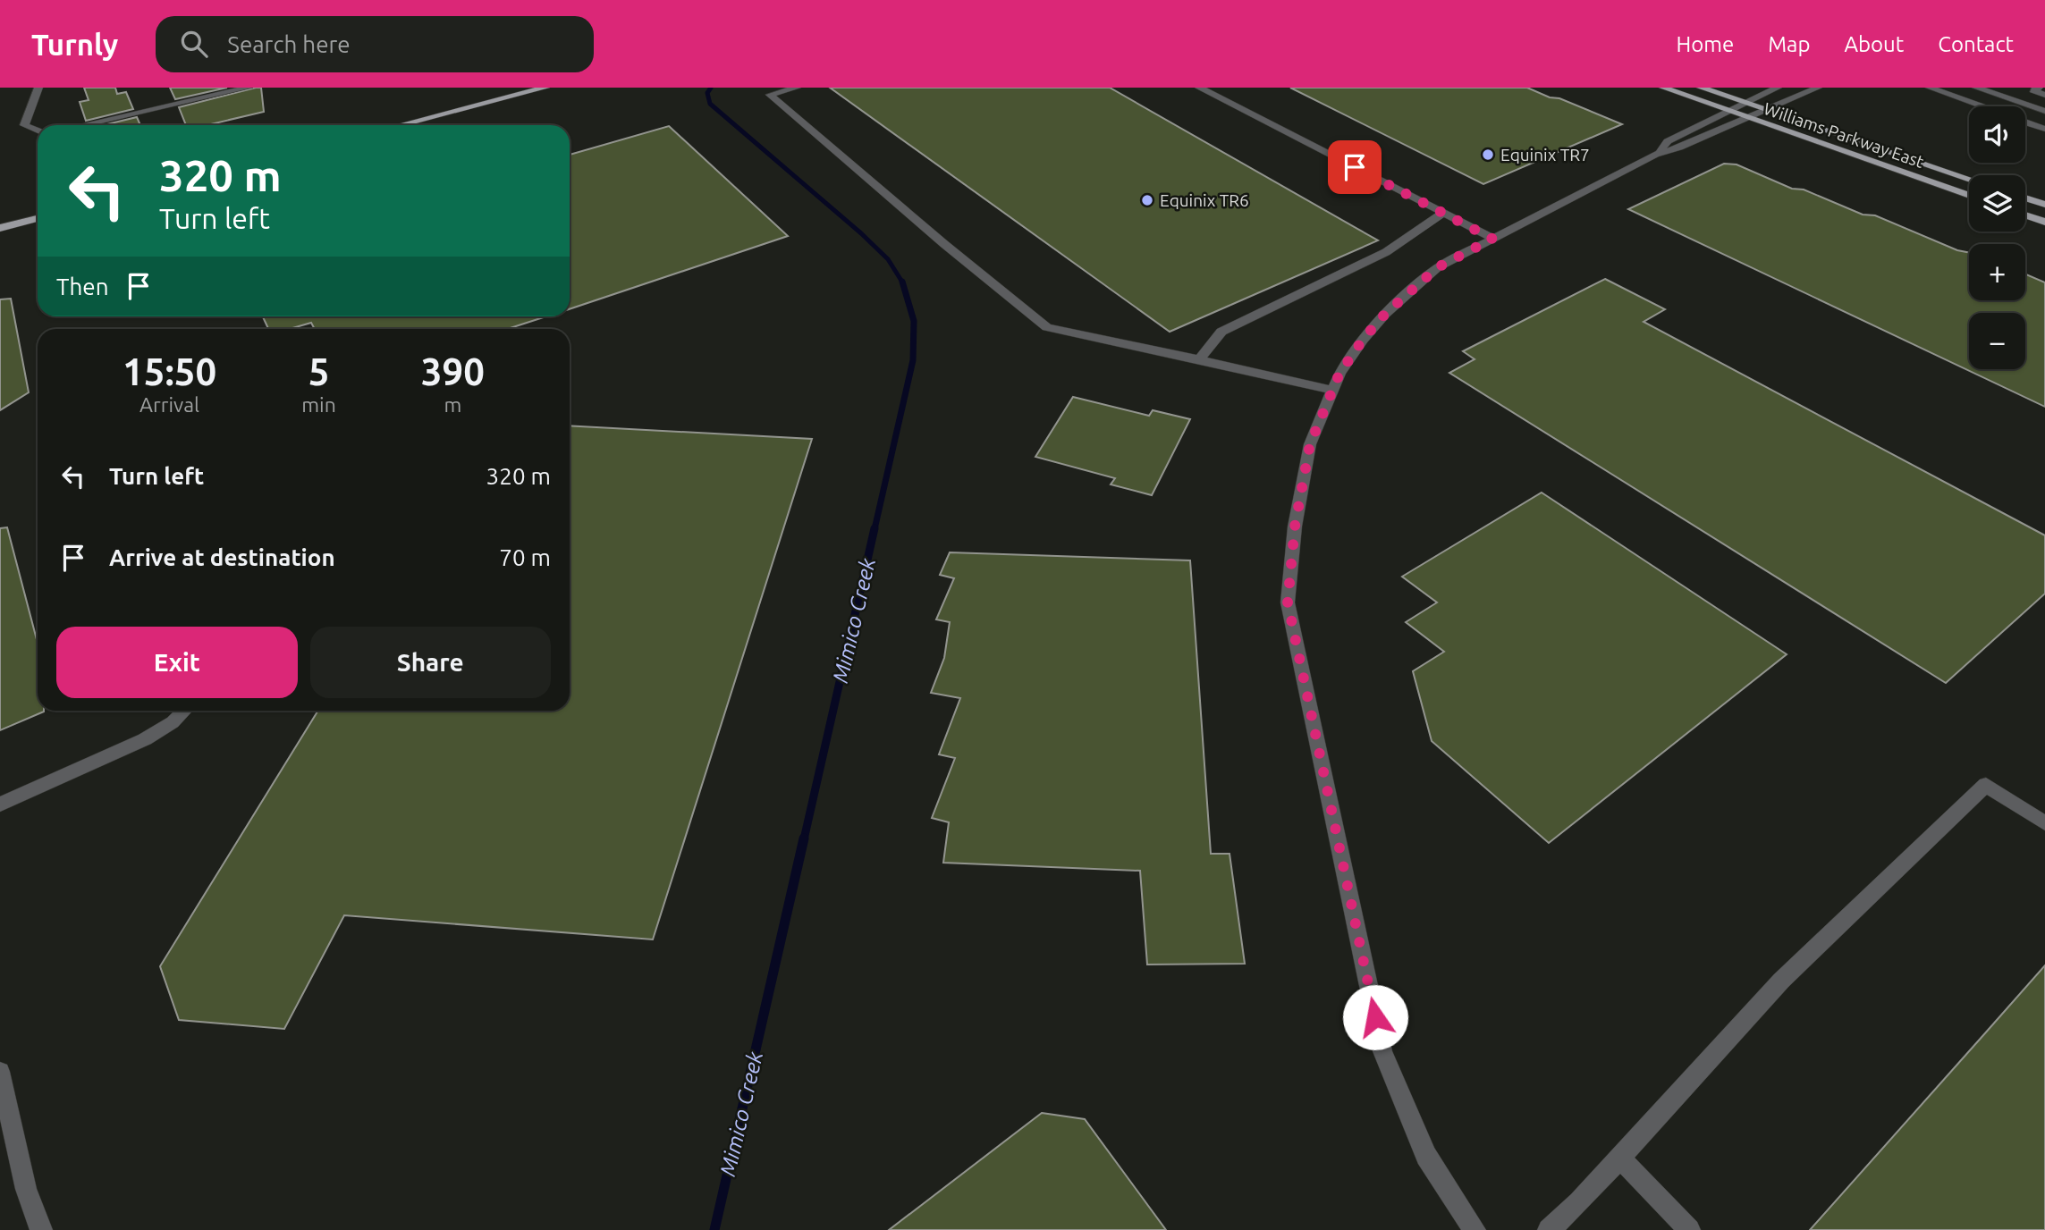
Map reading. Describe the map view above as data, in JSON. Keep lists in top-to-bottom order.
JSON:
{
  "streets": {
    "main road": ["Williams Parkway East"]
  },
  "water": ["Mimico Creek"],
  "places": ["Equinix TR7", "Equinix TR6"],
  "page": {
    "header": "Turnly",
    "search": "Search here",
    "nav": [
      "Home",
      "Map",
      "About",
      "Contact"
    ],
    "map_buttons": ["+", "−"],
    "turn": ["320 m", "Turn left"],
    "then": "Then",
    "eta": [
      "15:50",
      "Arrival",
      "5",
      "min",
      "390",
      "m"
    ],
    "list": [
      {
        "name": "Turn left",
        "value": "320 m"
      },
      {
        "name": "Arrive at destination",
        "value": "70 m"
      }
    ],
    "buttons": ["Exit", "Share"]
  }
}
